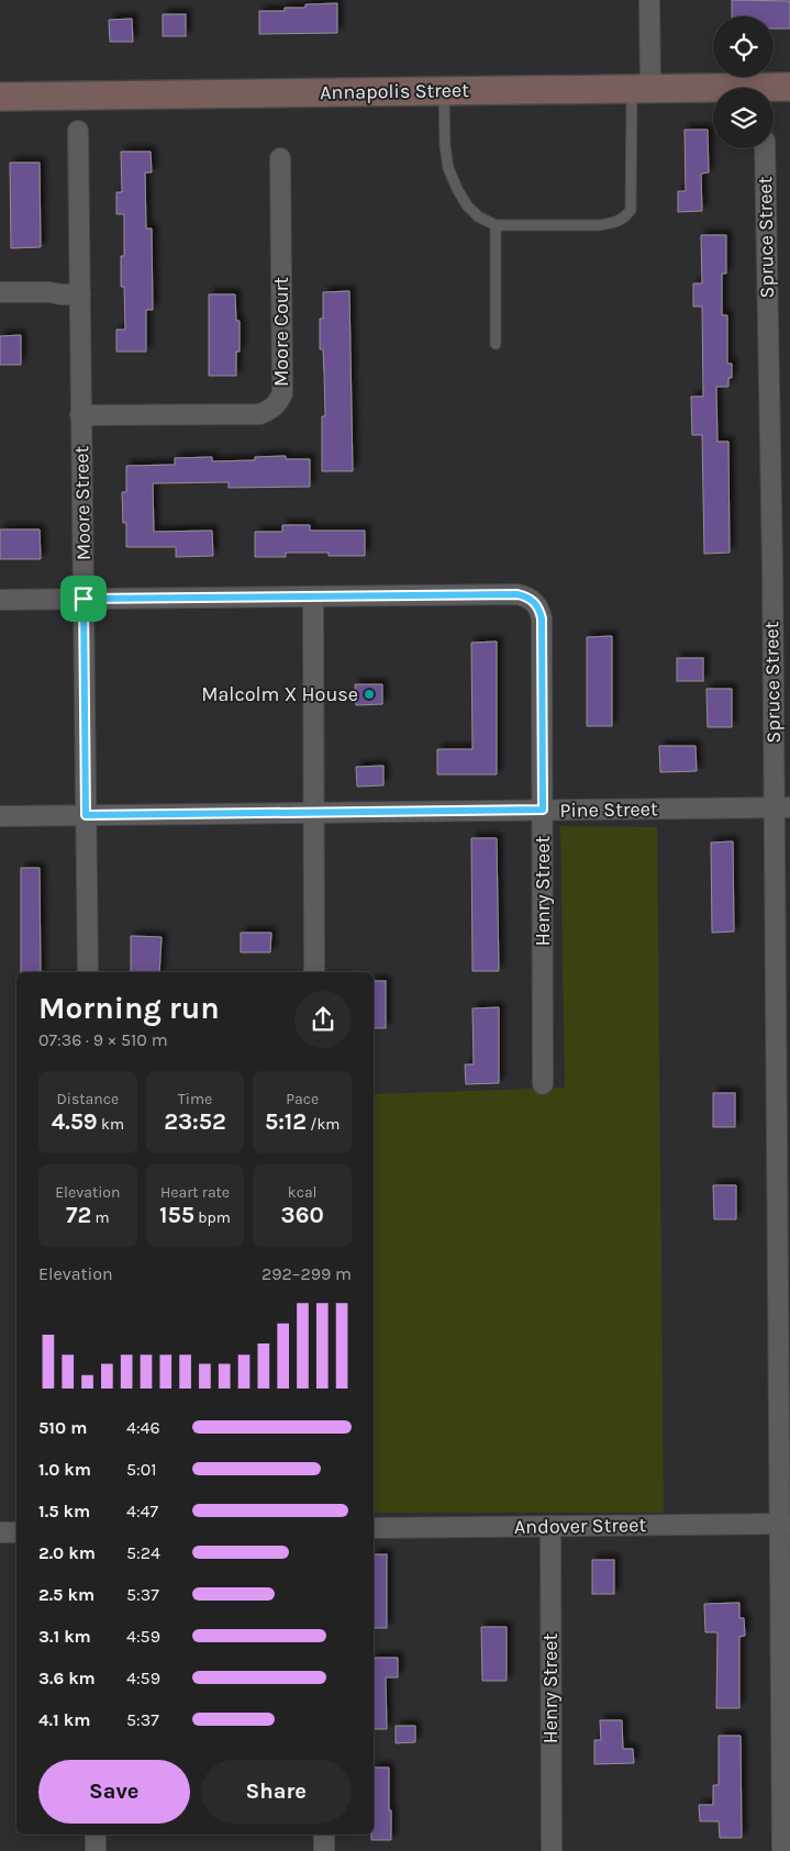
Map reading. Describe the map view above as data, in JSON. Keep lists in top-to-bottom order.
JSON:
{
  "streets": {
    "street": [
      "Annapolis Street",
      "Spruce Street",
      "Moore Court",
      "Moore Street",
      "Pine Street",
      "Henry Street",
      "Andover Street"
    ]
  },
  "crossings": [
    ["Spruce Street", "Pine Street"],
    ["Spruce Street", "Andover Street"],
    ["Moore Court", "Moore Street"],
    ["Moore Street", "Pine Street"],
    ["Pine Street", "Henry Street"],
    ["Henry Street", "Andover Street"]
  ],
  "places": ["Malcolm X House"],
  "page": {
    "heading": ["Morning run", "07:36 · 9 × 510 m"],
    "stats": [
      ["Distance", "4.59 km"],
      ["Time", "23:52"],
      ["Pace", "5:12 /km"],
      ["Elevation", "72 m"],
      ["Heart rate", "155 bpm"],
      ["kcal", "360"]
    ],
    "chart": ["Elevation", "292–299 m"],
    "list": [
      {
        "name": "510 m",
        "note": "4:46"
      },
      {
        "name": "1.0 km",
        "note": "5:01"
      },
      {
        "name": "1.5 km",
        "note": "4:47"
      },
      {
        "name": "2.0 km",
        "note": "5:24"
      },
      {
        "name": "2.5 km",
        "note": "5:37"
      },
      {
        "name": "3.1 km",
        "note": "4:59"
      },
      {
        "name": "3.6 km",
        "note": "4:59"
      },
      {
        "name": "4.1 km",
        "note": "5:37"
      }
    ],
    "buttons": ["Save", "Share"]
  }
}
